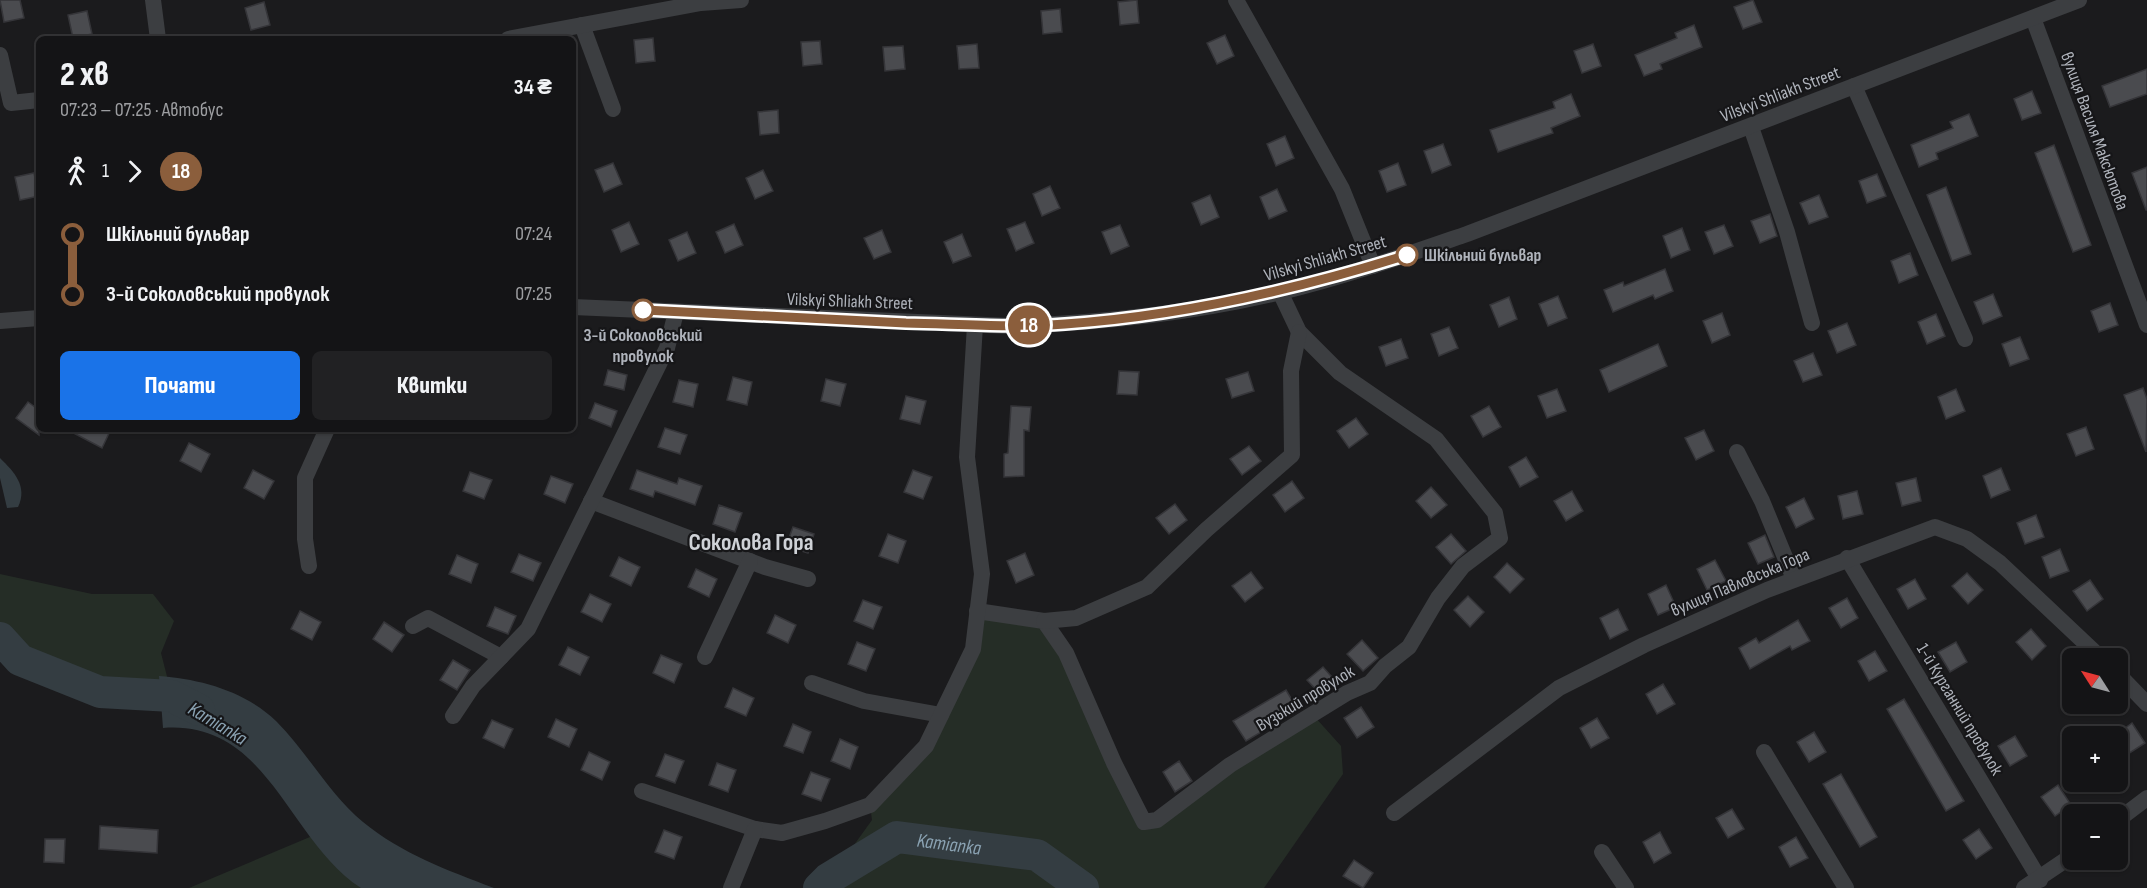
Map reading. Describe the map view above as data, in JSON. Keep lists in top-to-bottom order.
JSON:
{
  "streets": {
    "street": [
      "Vilskyi Shliakh Street",
      "вулиця Василя Максютова",
      "вулиця Павловська Гора",
      "Вузький провулок",
      "1-й Курганний провулок"
    ]
  },
  "crossings": [
    ["Vilskyi Shliakh Street", "вулиця Василя Максютова"],
    ["Vilskyi Shliakh Street", "Вузький провулок"],
    ["вулиця Павловська Гора", "1-й Курганний провулок"]
  ],
  "districts": ["Соколова Гора"],
  "water": ["Kamianka"],
  "places": ["Шкільний бульвар", "3-й Соколовський провулок"],
  "lines": ["bus line 18"],
  "north": "top left",
  "page": {
    "on_map": "18",
    "heading": ["2 хв", "07:23 – 07:25 · Автобус", "34 ₴"],
    "legs": ["1", "18"],
    "list": [
      {
        "name": "Шкільний бульвар",
        "value": "07:24"
      },
      {
        "name": "3-й Соколовський провулок",
        "value": "07:25"
      }
    ],
    "buttons": ["Почати", "Квитки"],
    "map_buttons": ["+", "−"]
  }
}
